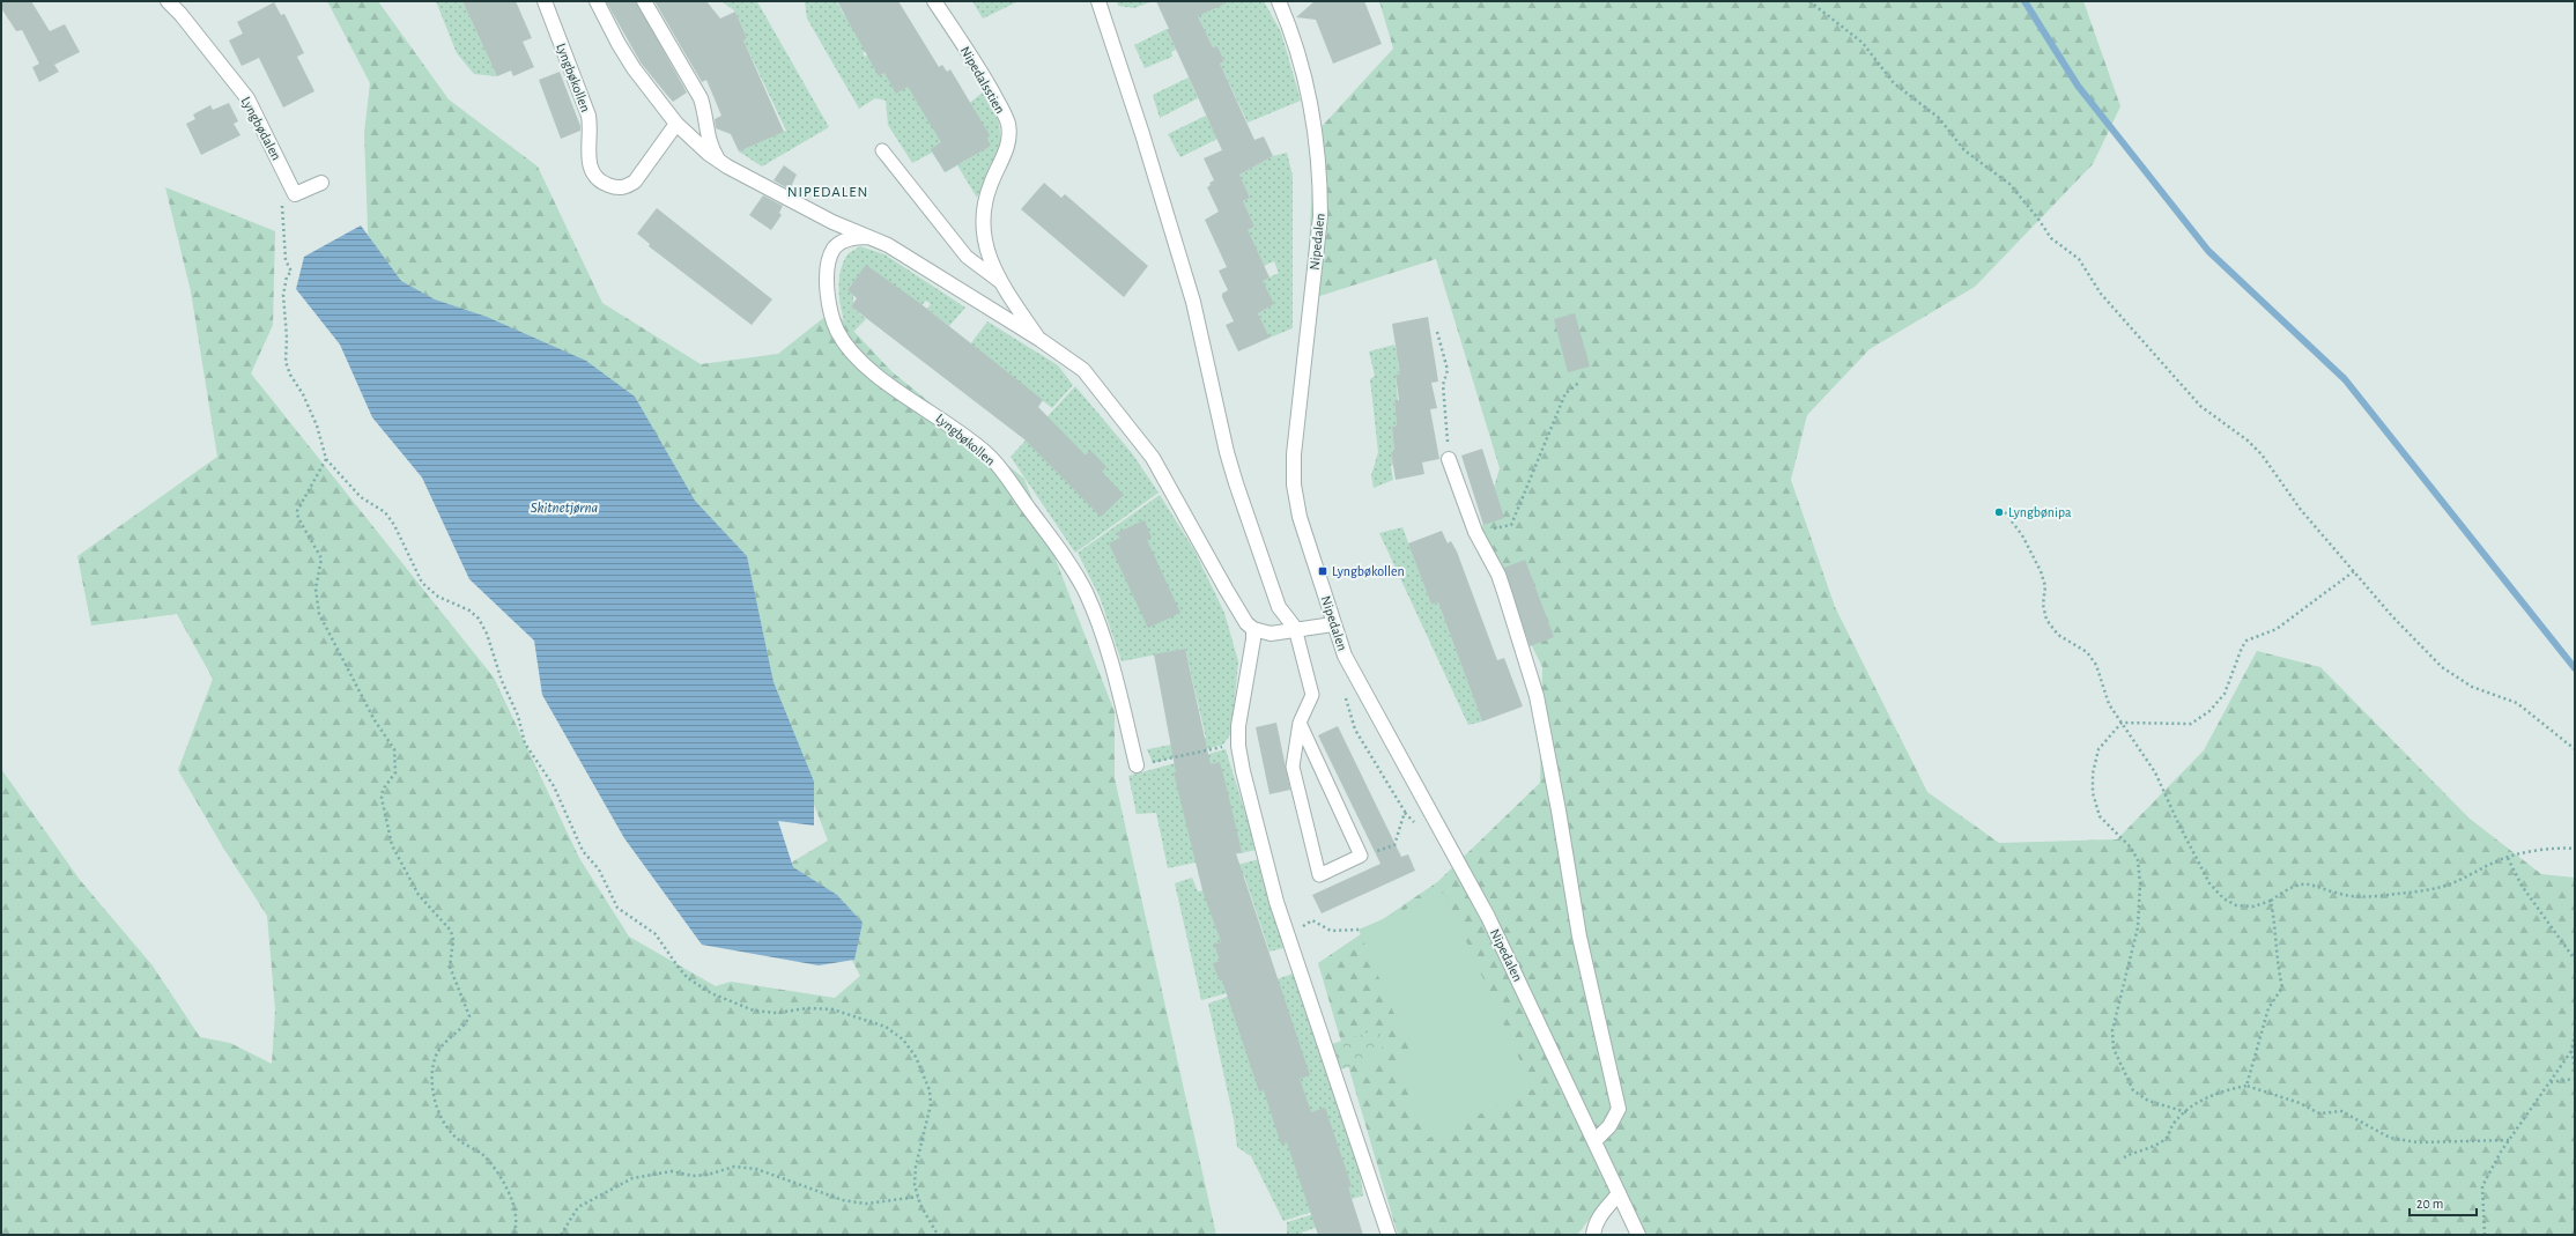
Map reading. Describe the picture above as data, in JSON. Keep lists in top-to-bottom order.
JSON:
{
  "streets": {
    "street": [
      "Lyngbøkollen",
      "Nipedalsstien",
      "Lyngbødalen",
      "Nipedalen"
    ]
  },
  "districts": ["NIPEDALEN"],
  "water": ["Skitnetjørna"],
  "places": {
    "other": ["Lyngbønipa"],
    "transit": ["Lyngbøkollen"]
  },
  "scale_bar": "20 m"
}
